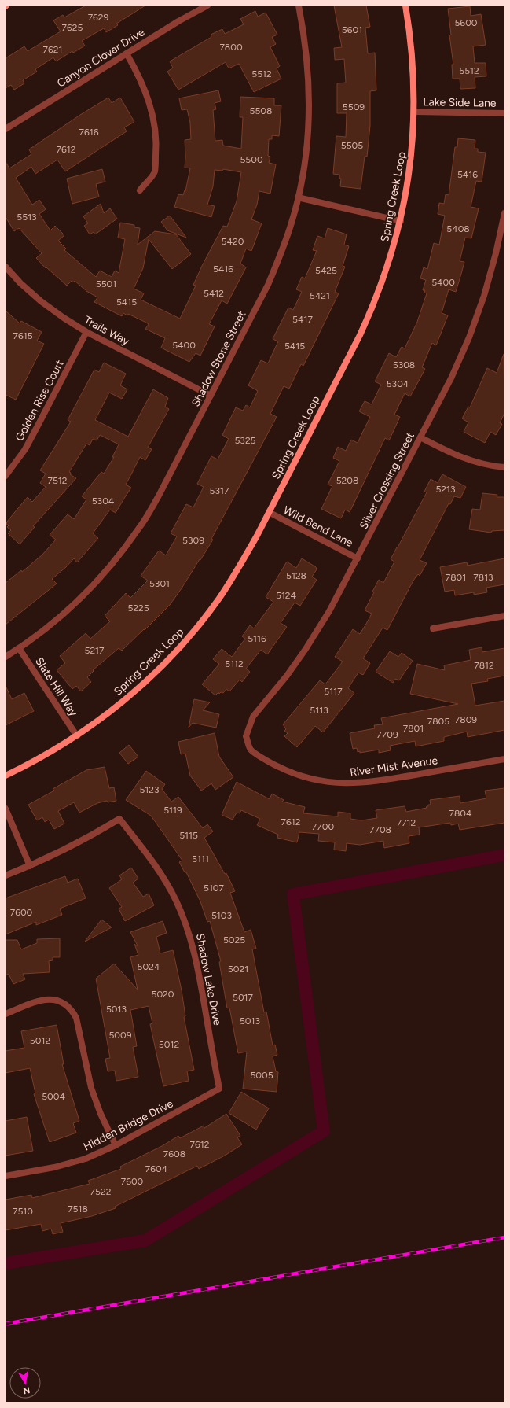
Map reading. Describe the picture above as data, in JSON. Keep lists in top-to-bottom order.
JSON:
{
  "streets": {
    "street": [
      "Canyon Clover Drive",
      "Lake Side Lane",
      "Spring Creek Loop",
      "Trails Way",
      "Shadow Stone Street",
      "Golden Rise Court",
      "Silver Crossing Street",
      "Wild Bend Lane",
      "Slate Hill Way",
      "River Mist Avenue",
      "Shadow Lake Drive",
      "Hidden Bridge Drive"
    ]
  },
  "crossings": [
    ["Lake Side Lane", "Spring Creek Loop"],
    ["Spring Creek Loop", "Wild Bend Lane"],
    ["Spring Creek Loop", "Slate Hill Way"],
    ["Trails Way", "Shadow Stone Street"],
    ["Trails Way", "Golden Rise Court"],
    ["Shadow Stone Street", "Slate Hill Way"],
    ["Silver Crossing Street", "Wild Bend Lane"],
    ["Silver Crossing Street", "River Mist Avenue"],
    ["Shadow Lake Drive", "Hidden Bridge Drive"]
  ],
  "house_numbers": [
    "7629",
    "5600",
    "7625",
    "5601",
    "7800",
    "7621",
    "5512",
    "5512",
    "5509",
    "5508",
    "7616",
    "5505",
    "7612",
    "5500",
    "5416",
    "5513",
    "5408",
    "5420",
    "5416",
    "5425",
    "5400",
    "5501",
    "5412",
    "5421",
    "5415",
    "5417",
    "7615",
    "5400",
    "5415",
    "5308",
    "5304",
    "5325",
    "7512",
    "5208",
    "5213",
    "5317",
    "5304",
    "5309",
    "5128",
    "7801",
    "7813",
    "5301",
    "5124",
    "5225",
    "5116",
    "5217",
    "5112",
    "7812",
    "5117",
    "5113",
    "7809",
    "7805",
    "7801",
    "7709",
    "5123",
    "5119",
    "7804",
    "7612",
    "7712",
    "7700",
    "7708",
    "5115",
    "5111",
    "5107",
    "7600",
    "5103",
    "5025",
    "5024",
    "5021",
    "5020",
    "5017",
    "5013",
    "5013",
    "5009",
    "5012",
    "5012",
    "5005",
    "5004",
    "7612",
    "7608",
    "7604",
    "7600",
    "7522",
    "7518",
    "7510"
  ],
  "north": "bottom"
}
